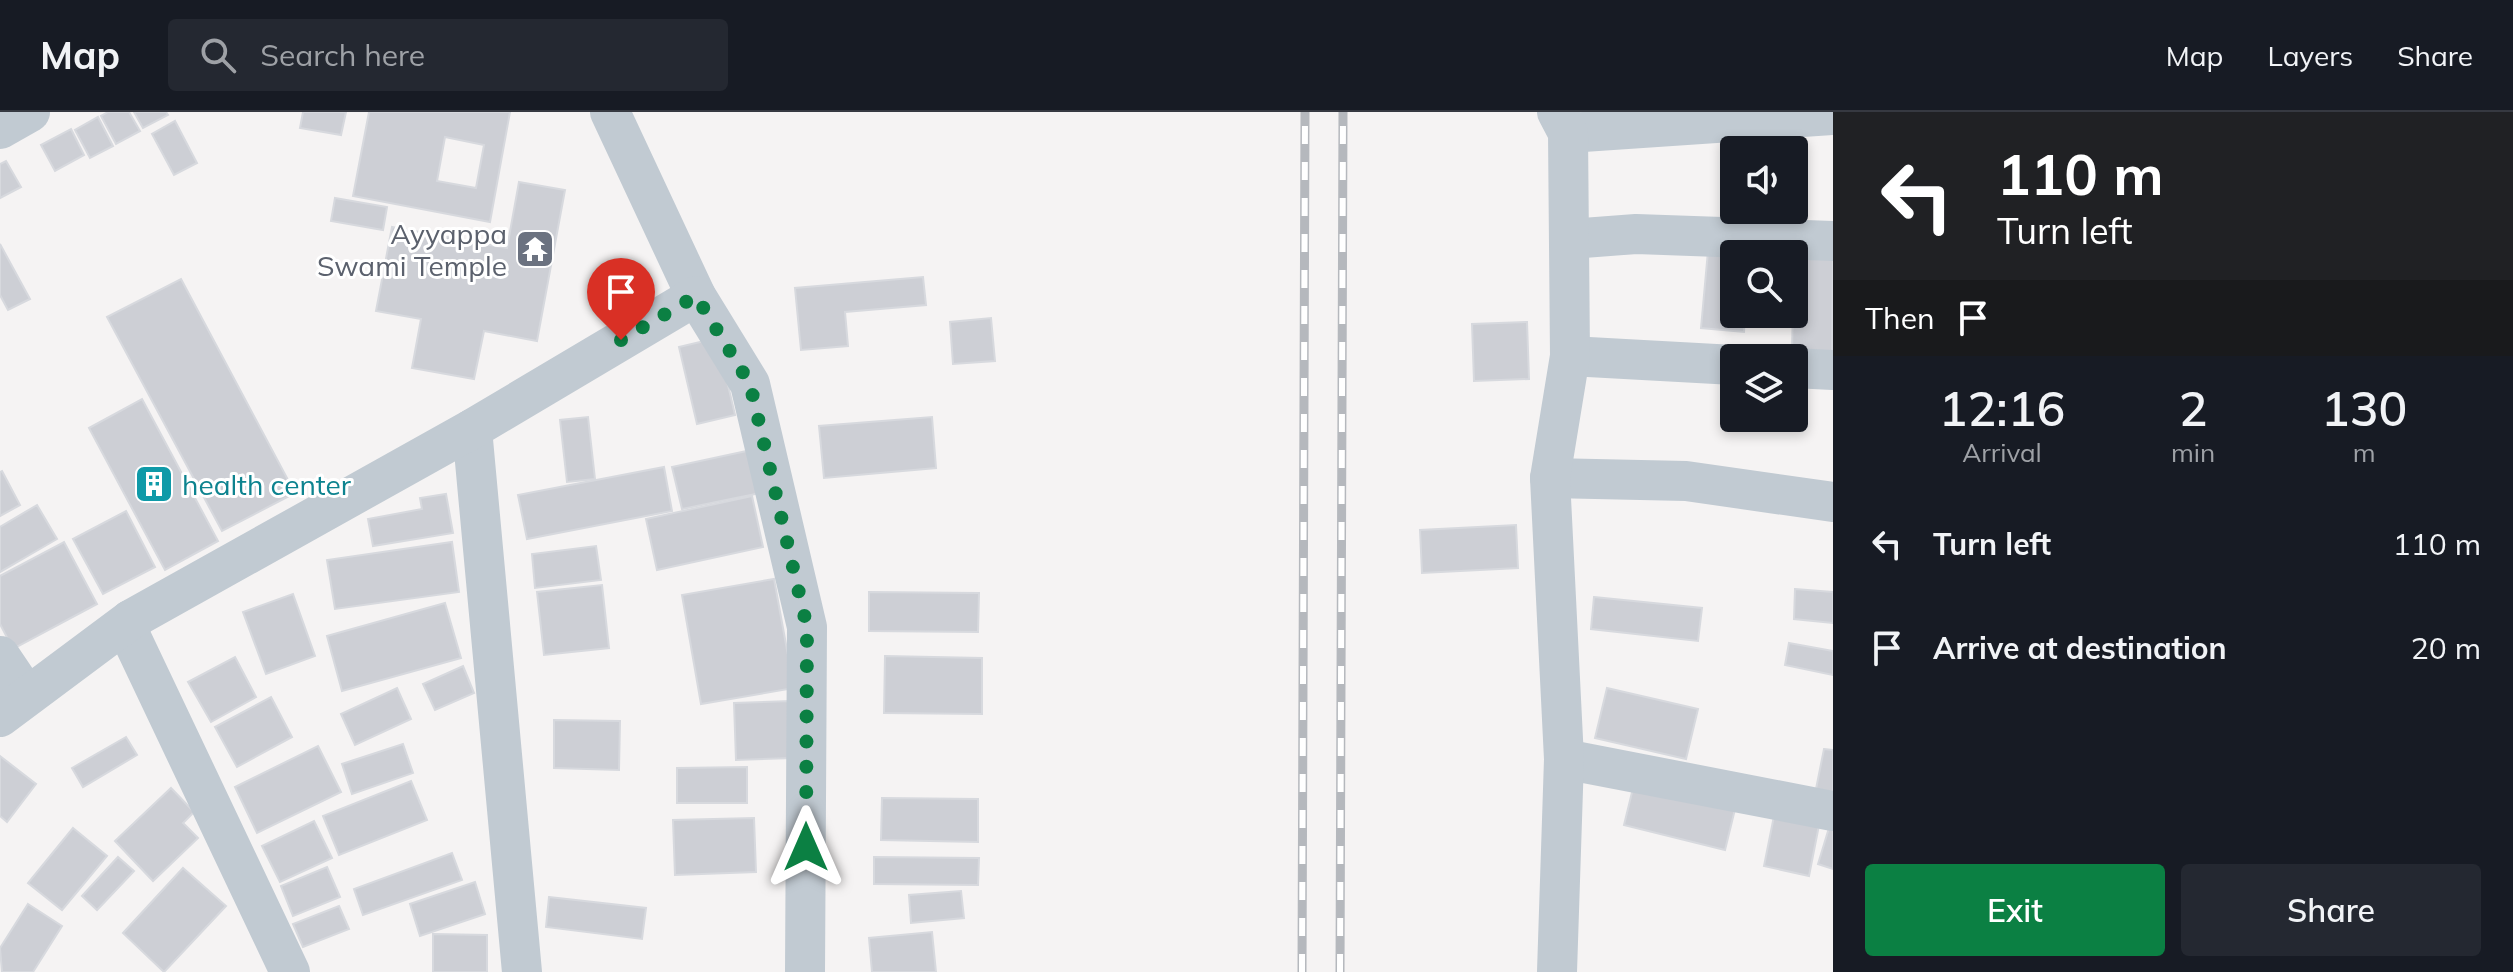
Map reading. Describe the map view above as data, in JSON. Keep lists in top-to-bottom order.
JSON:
{
  "places": {
    "temple": ["Ayyappa Swami Temple"],
    "building": ["health center"]
  },
  "page": {
    "header": "Map",
    "search": "Search here",
    "nav": ["Map", "Layers", "Share"],
    "turn": ["110 m", "Turn left"],
    "then": "Then",
    "eta": [
      "12:16",
      "Arrival",
      "2",
      "min",
      "130",
      "m"
    ],
    "list": [
      {
        "name": "Turn left",
        "value": "110 m"
      },
      {
        "name": "Arrive at destination",
        "value": "20 m"
      }
    ],
    "buttons": ["Exit", "Share"]
  }
}
